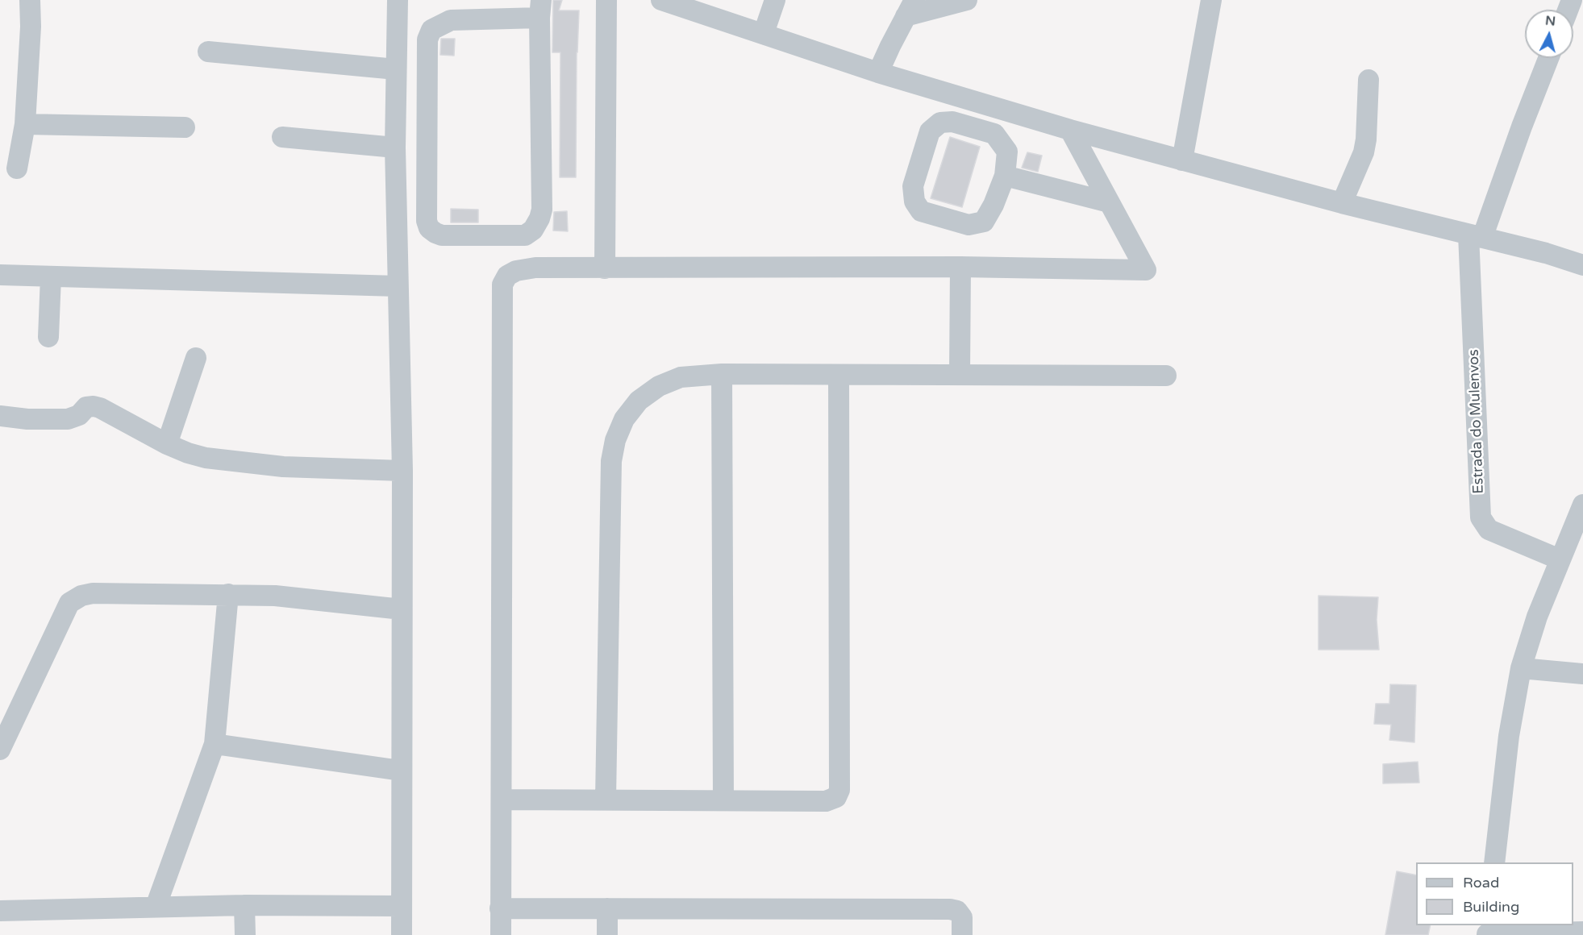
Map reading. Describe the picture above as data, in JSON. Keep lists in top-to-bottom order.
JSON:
{
  "streets": {
    "street": ["Estrada do Mulenvos"]
  },
  "legend": ["Road", "Building"],
  "north": "top"
}
